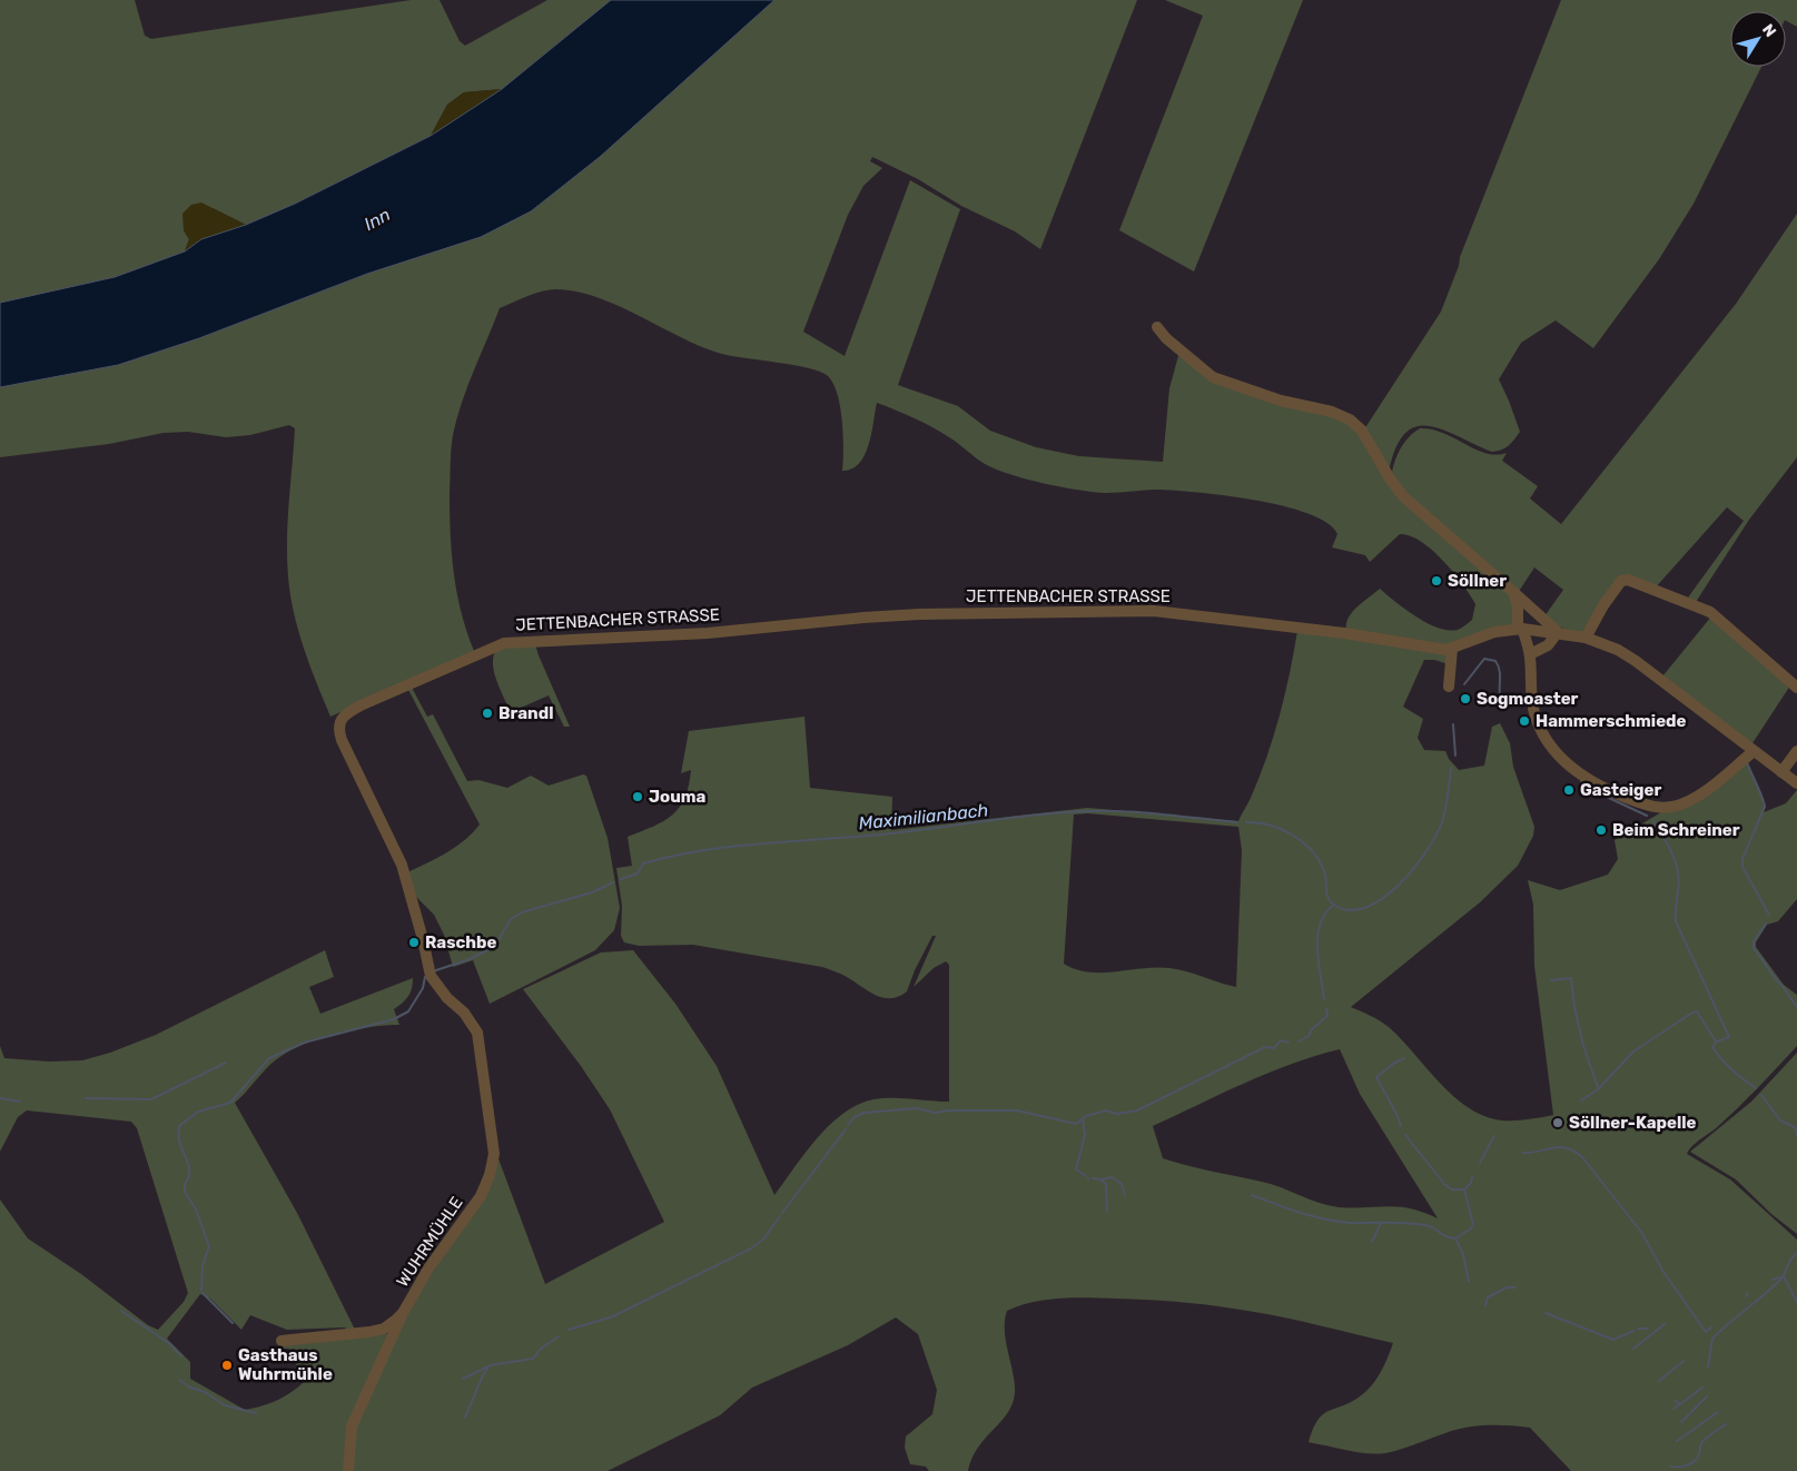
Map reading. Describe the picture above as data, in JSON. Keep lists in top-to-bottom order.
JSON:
{
  "streets": {
    "street": ["JETTENBACHER STRASSE", "WUHRMÜHLE"]
  },
  "crossings": [
    ["JETTENBACHER STRASSE", "WUHRMÜHLE"]
  ],
  "water": ["Inn", "Maximilianbach"],
  "places": [
    "Söllner",
    "Sogmoaster",
    "Brandl",
    "Hammerschmiede",
    "Gasteiger",
    "Jouma",
    "Beim Schreiner",
    "Raschbe",
    "Söllner-Kapelle",
    "Gasthaus Wuhrmühle"
  ],
  "north": "top right"
}
